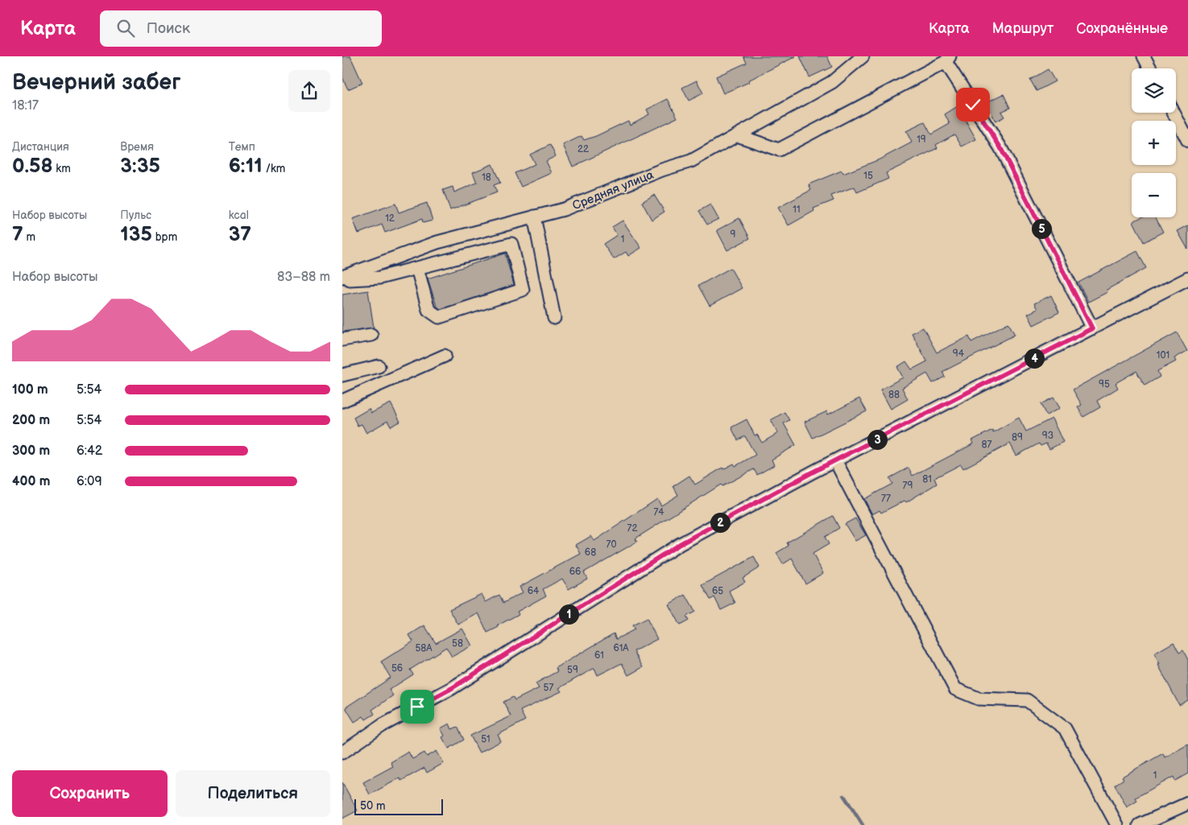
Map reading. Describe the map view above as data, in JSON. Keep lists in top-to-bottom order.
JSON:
{
  "streets": {
    "street": ["Средняя улица"]
  },
  "house_numbers": [
    "19",
    "22",
    "15",
    "18",
    "11",
    "12",
    "9",
    "1",
    "94",
    "101",
    "95",
    "88",
    "93",
    "89",
    "87",
    "81",
    "79",
    "77",
    "74",
    "72",
    "70",
    "68",
    "66",
    "64",
    "65",
    "58",
    "58А",
    "61А",
    "61",
    "56",
    "59",
    "57",
    "51",
    "1"
  ],
  "scale_bar": "50 m",
  "page": {
    "header": "Карта",
    "search": "Поиск",
    "nav": ["Карта", "Маршрут", "Сохранённые"],
    "heading": ["Вечерний забег", "18:17"],
    "map_buttons": ["+", "−"],
    "stats": [
      ["Дистанция", "0.58 km"],
      ["Время", "3:35"],
      ["Темп", "6:11 /km"],
      ["Набор высоты", "7 m"],
      ["Пульс", "135 bpm"],
      ["kcal", "37"]
    ],
    "pins": [
      "5",
      "4",
      "3",
      "2",
      "1"
    ],
    "chart": ["Набор высоты", "83–88 m"],
    "list": [
      {
        "name": "100 m",
        "note": "5:54"
      },
      {
        "name": "200 m",
        "note": "5:54"
      },
      {
        "name": "300 m",
        "note": "6:42"
      },
      {
        "name": "400 m",
        "note": "6:09"
      }
    ],
    "buttons": ["Сохранить", "Поделиться"],
    "scale": "50 m"
  }
}
